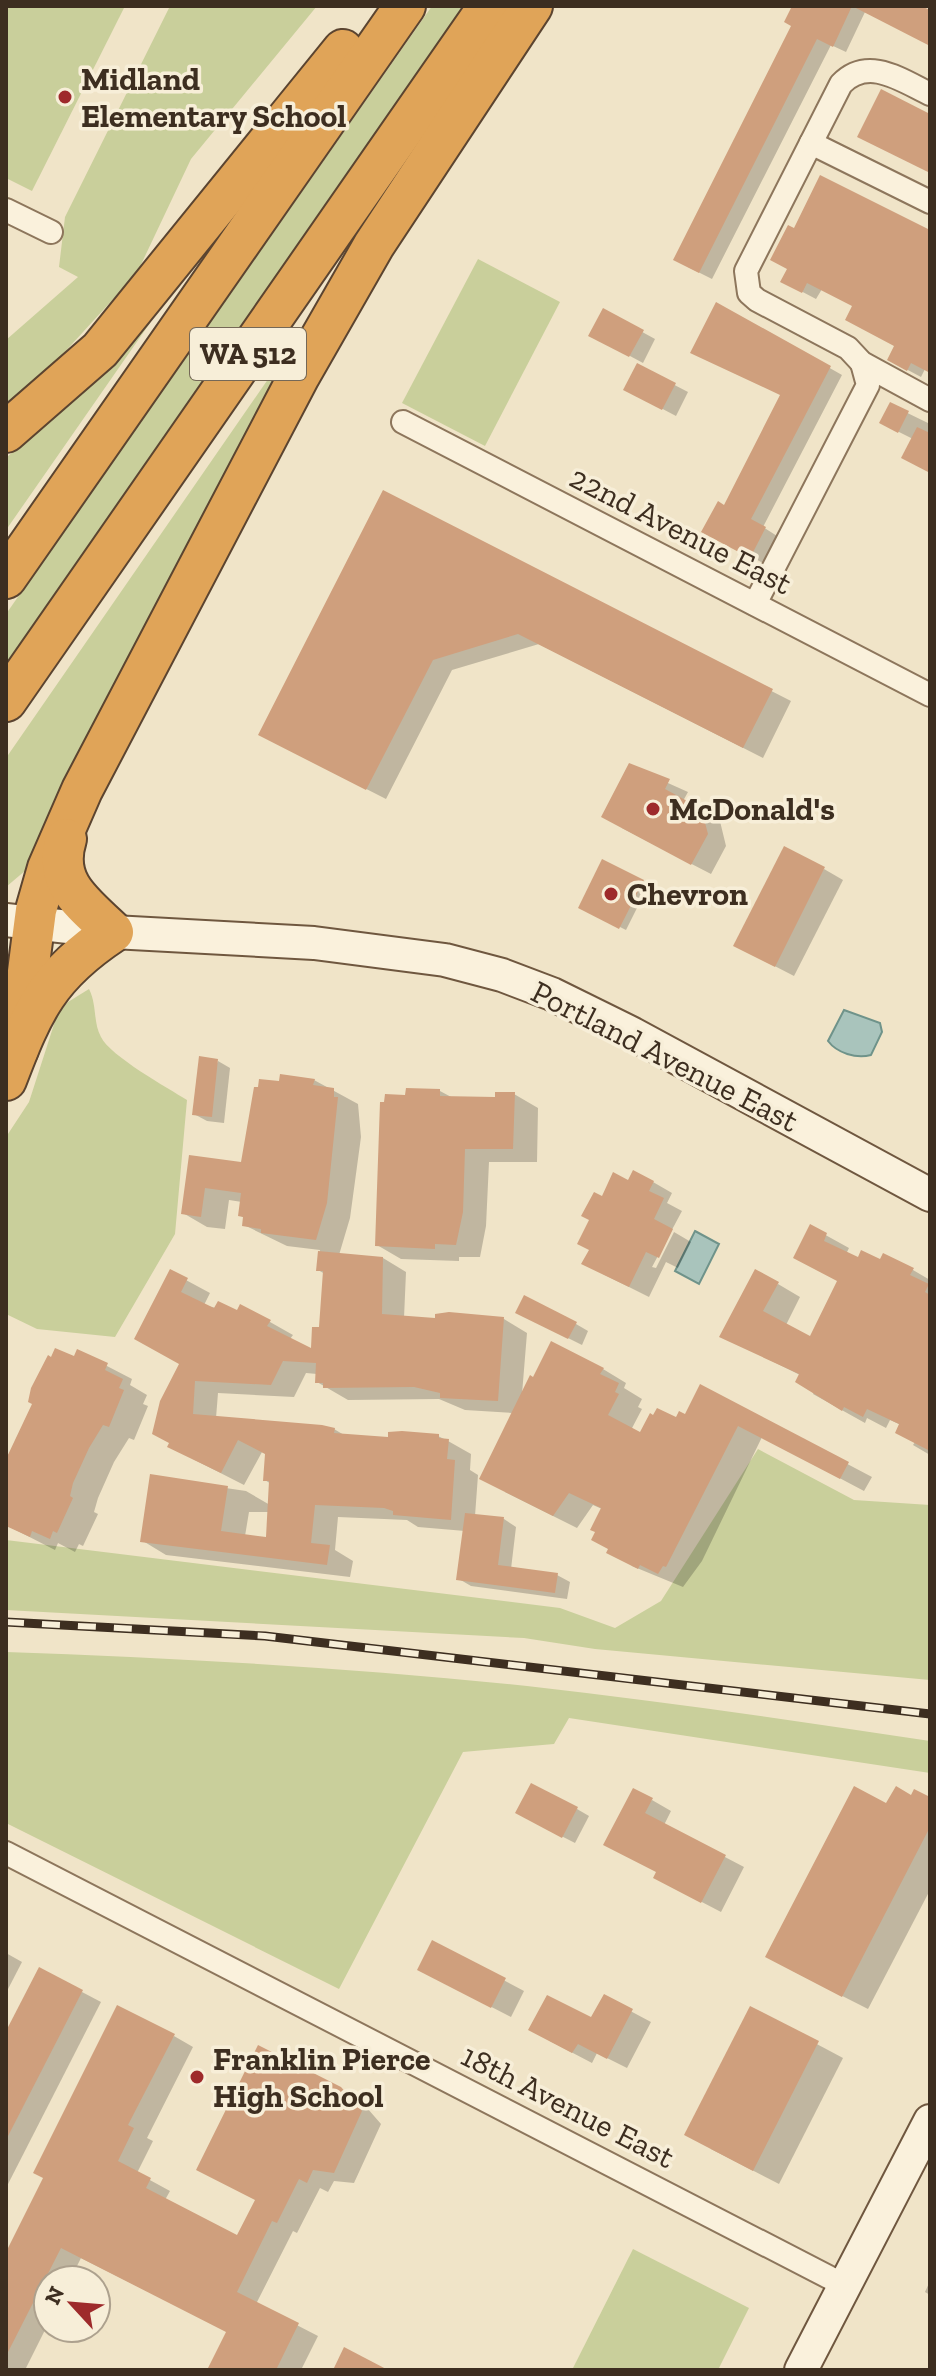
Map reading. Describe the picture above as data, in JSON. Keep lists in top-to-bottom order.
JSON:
{
  "streets": {
    "highway": ["WA 512"],
    "main road": ["Portland Avenue East"],
    "street": ["22nd Avenue East", "18th Avenue East"]
  },
  "places": [
    "Midland Elementary School",
    "McDonald's",
    "Chevron",
    "Franklin Pierce High School"
  ],
  "north": "top left"
}
